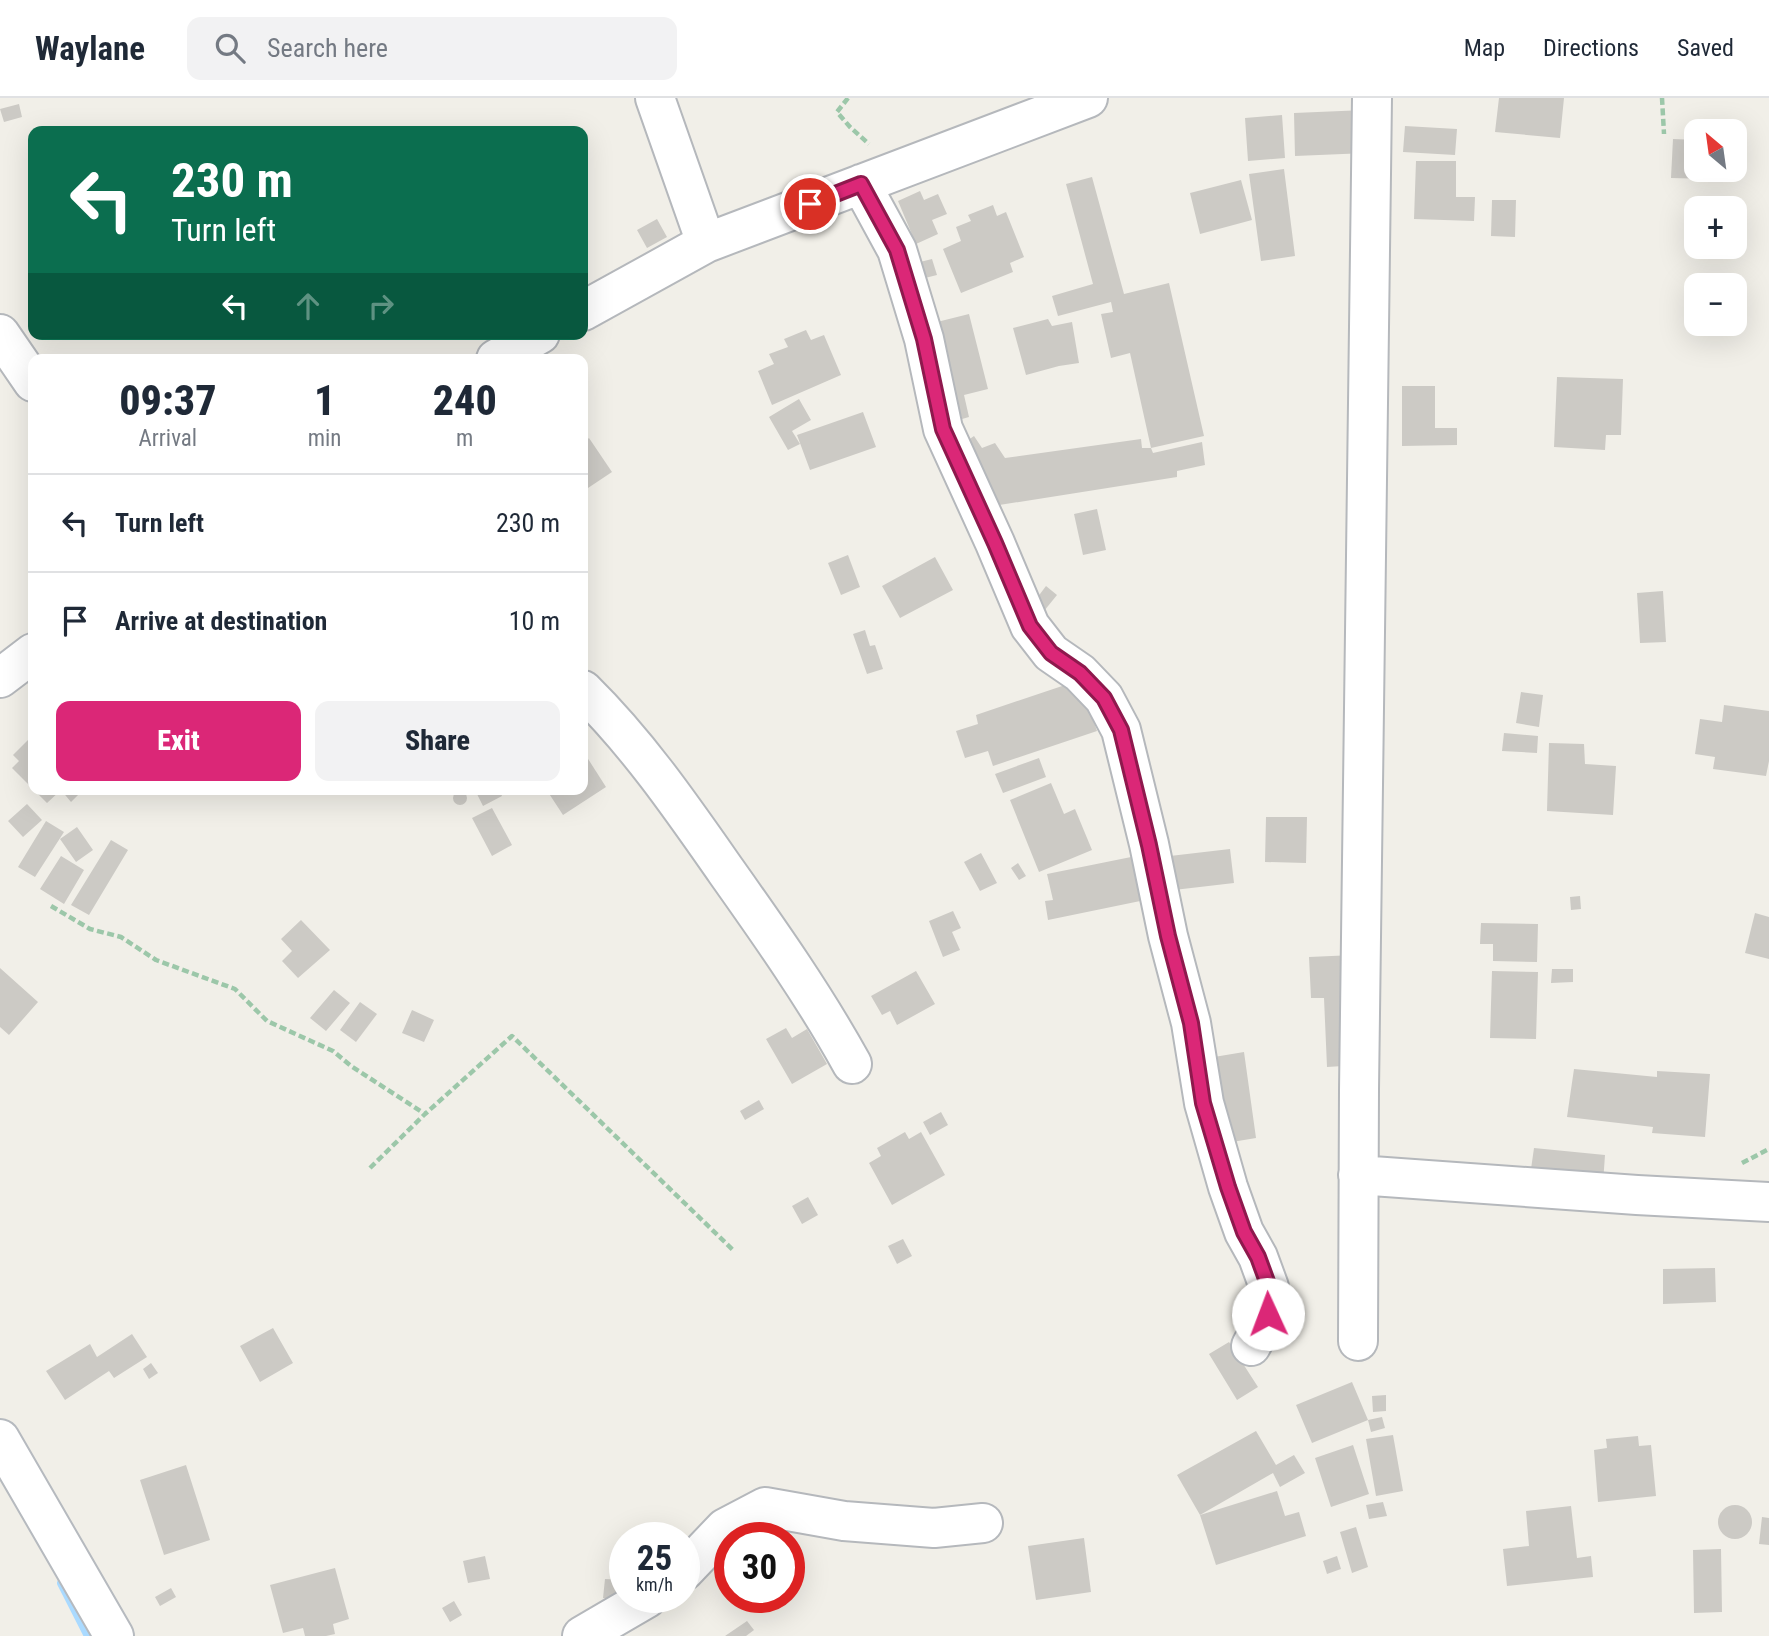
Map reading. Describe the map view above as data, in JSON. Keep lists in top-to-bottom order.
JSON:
{
  "north": "top left",
  "page": {
    "header": "Waylane",
    "search": "Search here",
    "nav": ["Map", "Directions", "Saved"],
    "map_buttons": ["+", "−"],
    "turn": ["230 m", "Turn left"],
    "eta": [
      "09:37",
      "Arrival",
      "1",
      "min",
      "240",
      "m"
    ],
    "list": [
      {
        "name": "Turn left",
        "value": "230 m"
      },
      {
        "name": "Arrive at destination",
        "value": "10 m"
      }
    ],
    "buttons": ["Exit", "Share"],
    "speed": "25 km/h",
    "limit": "30"
  }
}
